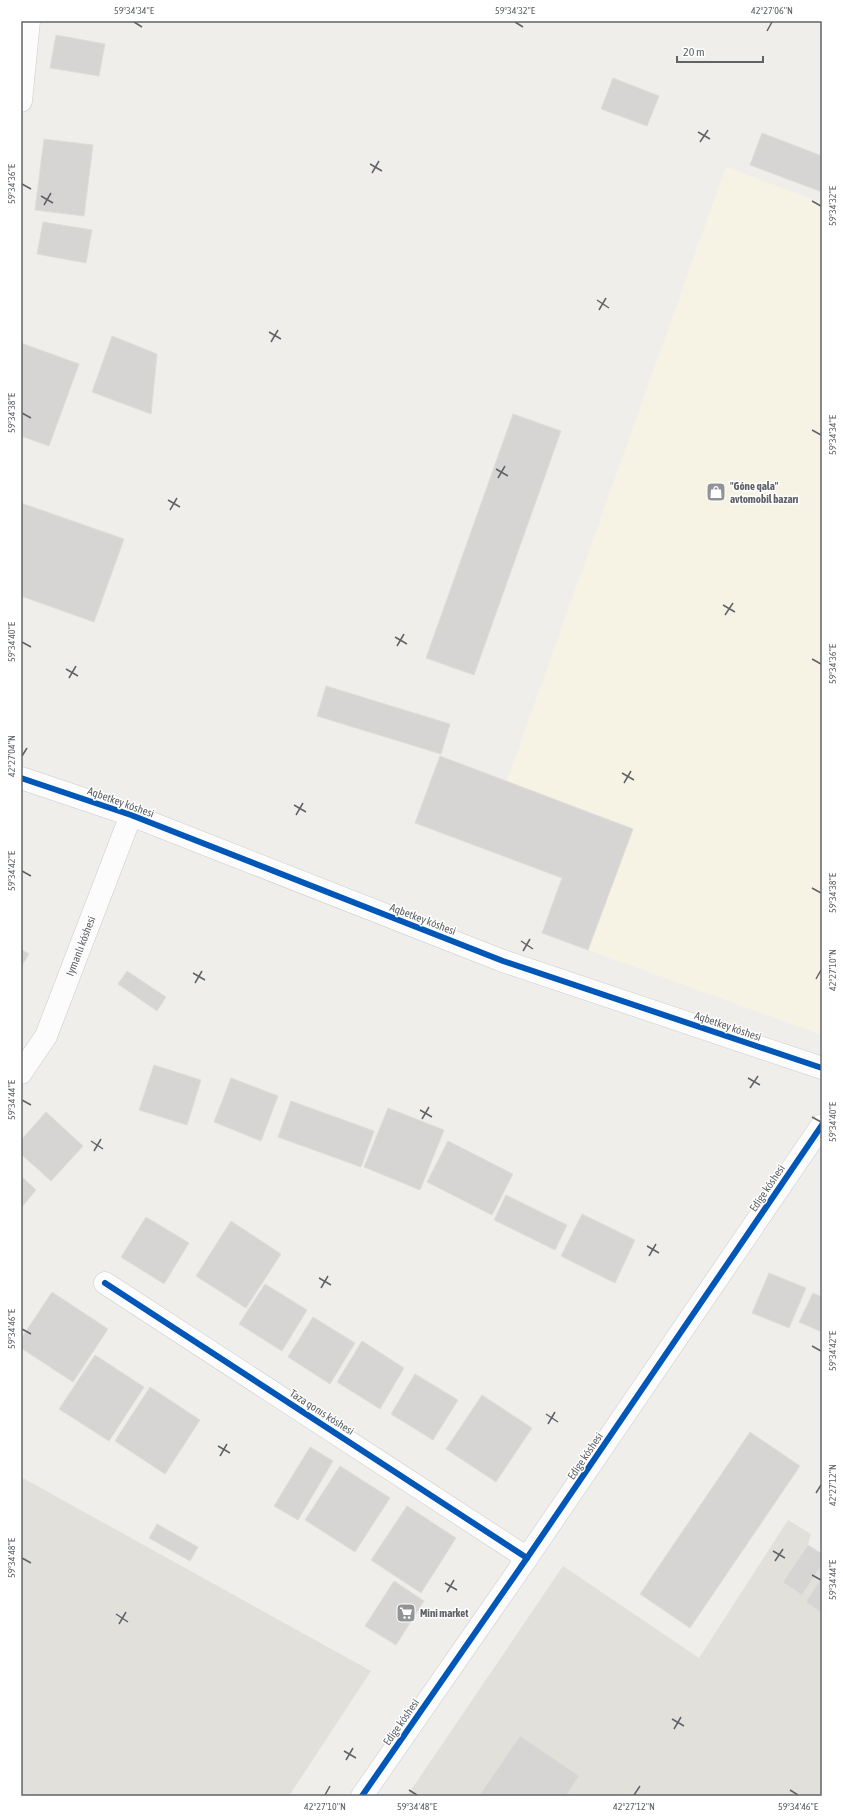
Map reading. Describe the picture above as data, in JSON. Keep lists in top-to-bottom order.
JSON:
{
  "streets": {
    "street": [
      "Aqbetkey kóshesi",
      "Iymanlı kóshesi",
      "Edige kóshesi",
      "Taza qonıs kóshesi"
    ]
  },
  "crossings": [
    ["Aqbetkey kóshesi", "Iymanlı kóshesi"],
    ["Edige kóshesi", "Taza qonıs kóshesi"]
  ],
  "places": {
    "shop": ["\"Góne qala\" avtomobil bazarı"],
    "supermarket": ["Mini market"]
  },
  "scale_bar": "20 m",
  "coordinates": [
    "59°34'34\"E",
    "59°34'32\"E",
    "42°27'06\"N",
    "59°34'36\"E",
    "59°34'38\"E",
    "59°34'40\"E",
    "42°27'04\"N",
    "59°34'42\"E",
    "42°27'10\"N",
    "59°34'44\"E",
    "59°34'46\"E",
    "42°27'12\"N",
    "59°34'48\"E"
  ]
}
